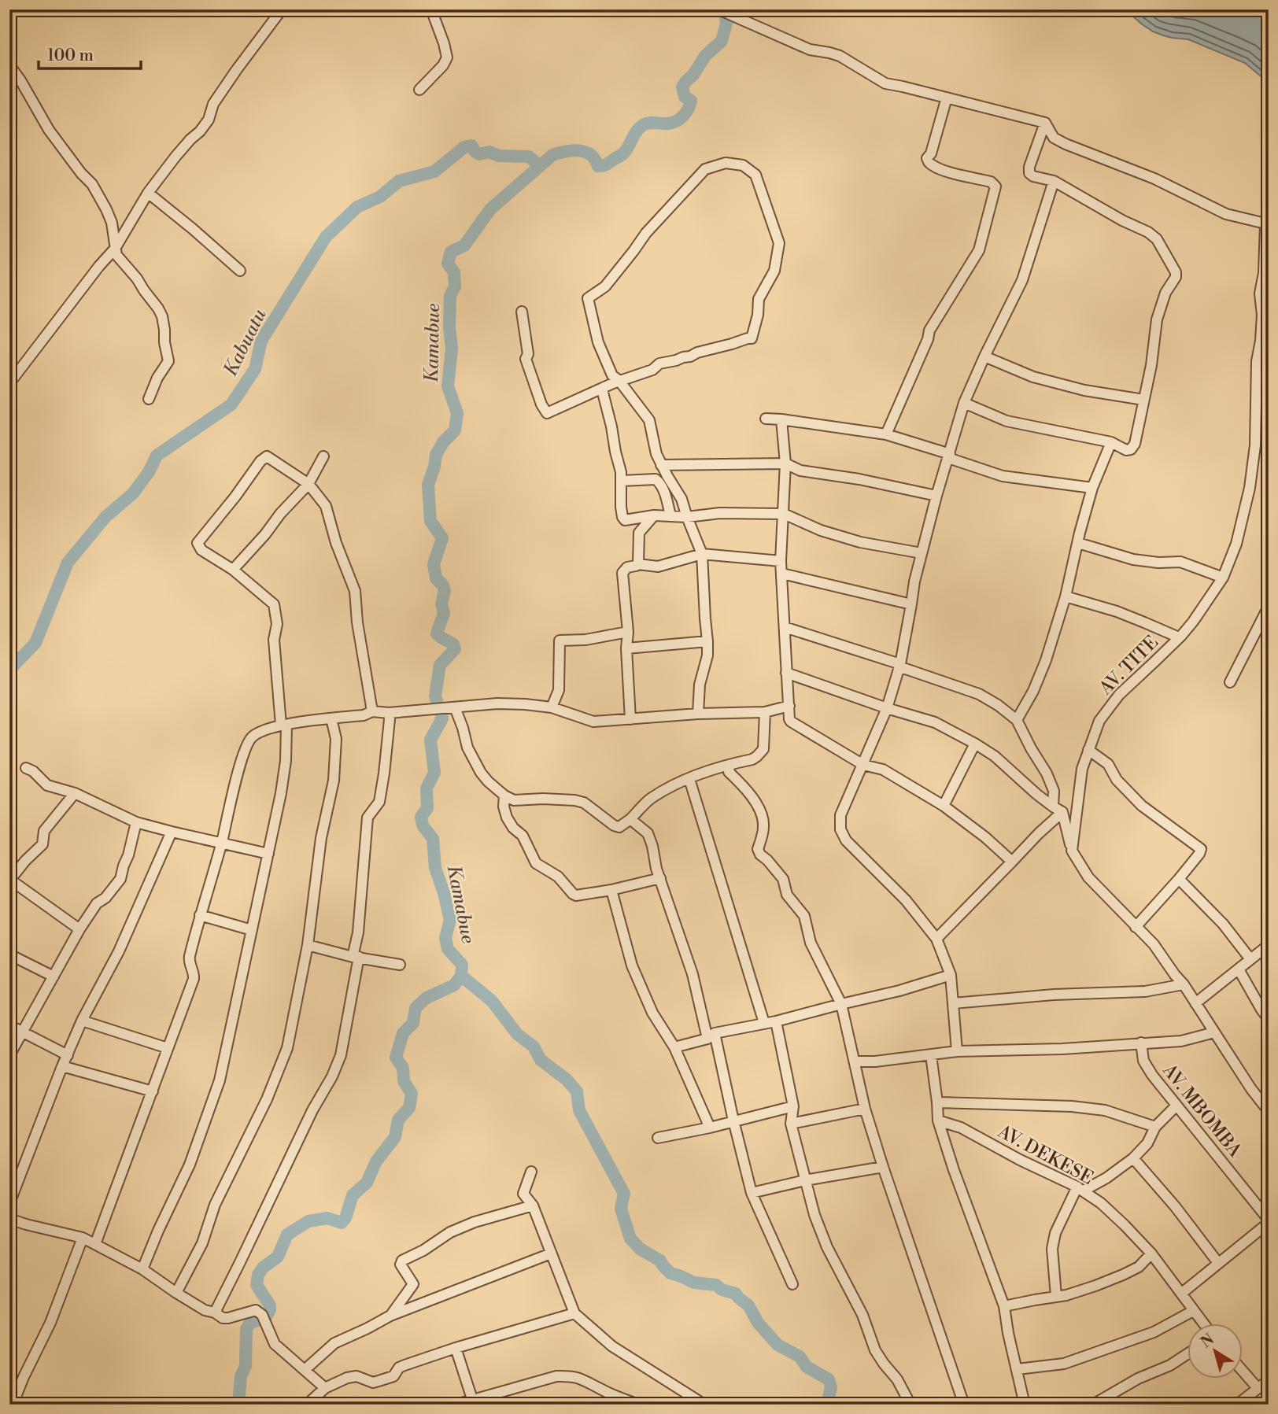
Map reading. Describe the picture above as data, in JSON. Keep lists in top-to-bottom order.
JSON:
{
  "streets": {
    "street": ["AV. TITE", "AV. MBOMBA", "AV. DEKESE"]
  },
  "water": ["Kabuatu", "Kamabue"],
  "scale_bar": "100 m",
  "north": "top left"
}
